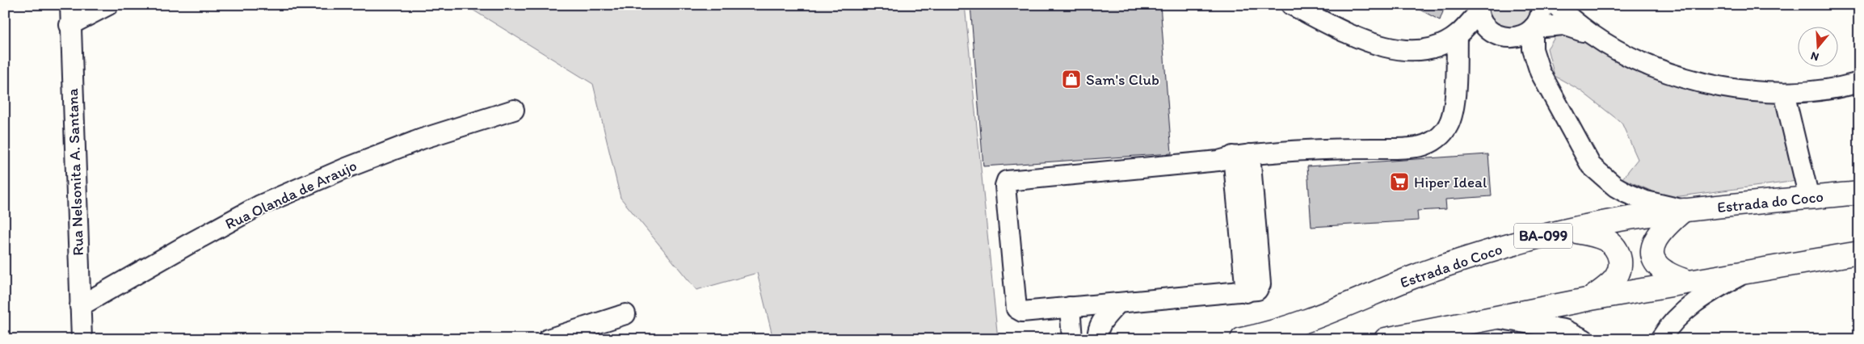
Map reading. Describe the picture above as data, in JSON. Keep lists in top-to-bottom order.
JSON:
{
  "streets": {
    "highway": ["Estrada do Coco", "BA-099"],
    "street": ["Rua Nelsonita A. Santana", "Rua Olanda de Araujo"]
  },
  "crossings": [
    ["Rua Nelsonita A. Santana", "Rua Olanda de Araujo"]
  ],
  "places": {
    "shop": ["Sam's Club"],
    "supermarket": ["Hiper Ideal"]
  },
  "north": "bottom"
}
